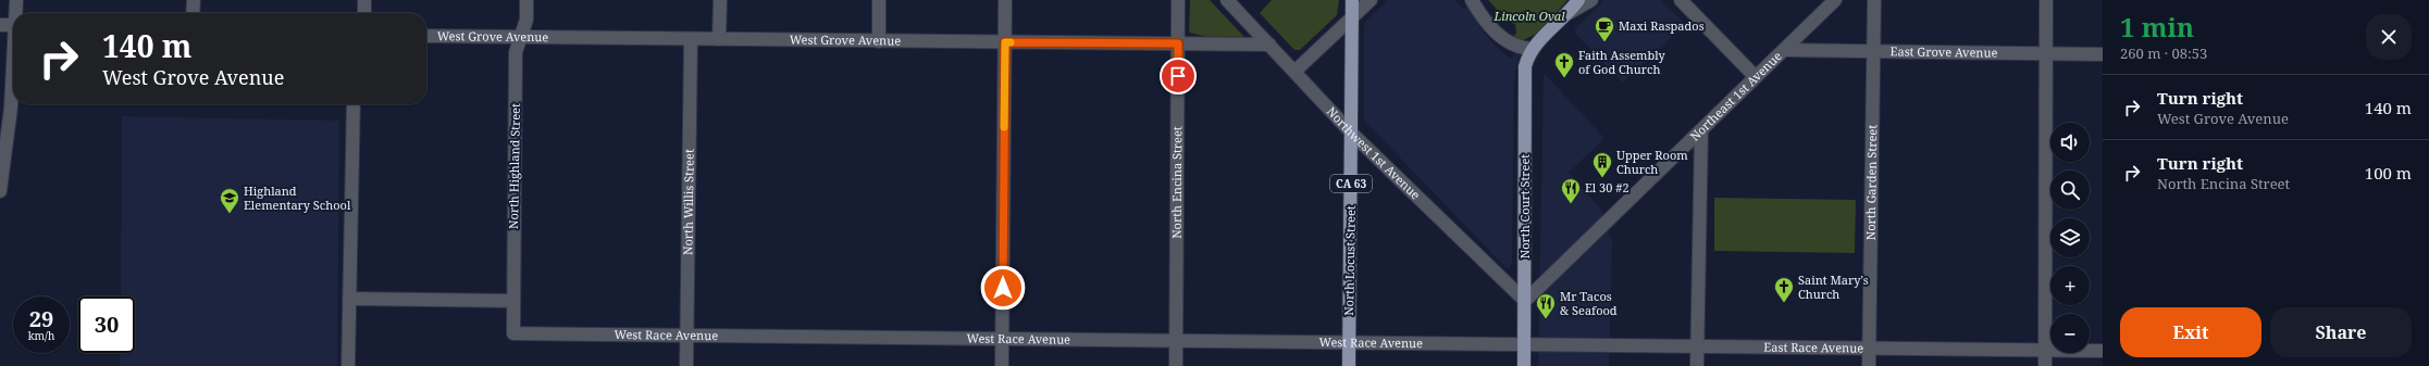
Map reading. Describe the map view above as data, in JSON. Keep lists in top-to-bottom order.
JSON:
{
  "streets": {
    "main road": ["CA 63", "North Court Street", "North Locust Street"],
    "street": [
      "West Grove Avenue",
      "East Grove Avenue",
      "Northeast 1st Avenue",
      "Northwest 1st Avenue",
      "North Highland Street",
      "North Garden Street",
      "North Encina Street",
      "North Willis Street",
      "West Race Avenue",
      "East Race Avenue"
    ]
  },
  "crossings": [
    ["West Grove Avenue", "Northwest 1st Avenue"],
    ["West Grove Avenue", "North Highland Street"],
    ["West Grove Avenue", "North Encina Street"],
    ["West Grove Avenue", "North Willis Street"],
    ["East Grove Avenue", "Northeast 1st Avenue"],
    ["East Grove Avenue", "North Garden Street"],
    ["Northeast 1st Avenue", "Northwest 1st Avenue"],
    ["Northeast 1st Avenue", "North Court Street"],
    ["Northwest 1st Avenue", "North Court Street"],
    ["Northwest 1st Avenue", "North Locust Street"],
    ["North Highland Street", "West Race Avenue"],
    ["North Garden Street", "East Race Avenue"],
    ["North Encina Street", "West Race Avenue"],
    ["North Willis Street", "West Race Avenue"],
    ["North Court Street", "West Race Avenue"],
    ["North Court Street", "East Race Avenue"],
    ["North Locust Street", "West Race Avenue"],
    ["West Race Avenue", "East Race Avenue"]
  ],
  "parks": ["Lincoln Oval"],
  "places": {
    "cafe": ["Maxi Raspados"],
    "church": ["Faith Assembly of God Church", "Saint Mary's Church"],
    "building": ["Upper Room Church"],
    "restaurant": ["El 30 #2", "Mr Tacos & Seafood"],
    "school or university": ["Highland Elementary School"]
  },
  "page": {
    "heading": ["1 min", "260 m · 08:53"],
    "turn": ["140 m", "West Grove Avenue"],
    "list": [
      {
        "name": "Turn right",
        "note": "West Grove Avenue",
        "value": "140 m"
      },
      {
        "name": "Turn right",
        "note": "North Encina Street",
        "value": "100 m"
      }
    ],
    "map_buttons": ["+", "−"],
    "speed": "29 km/h",
    "limit": "30",
    "buttons": ["Exit", "Share"]
  }
}
